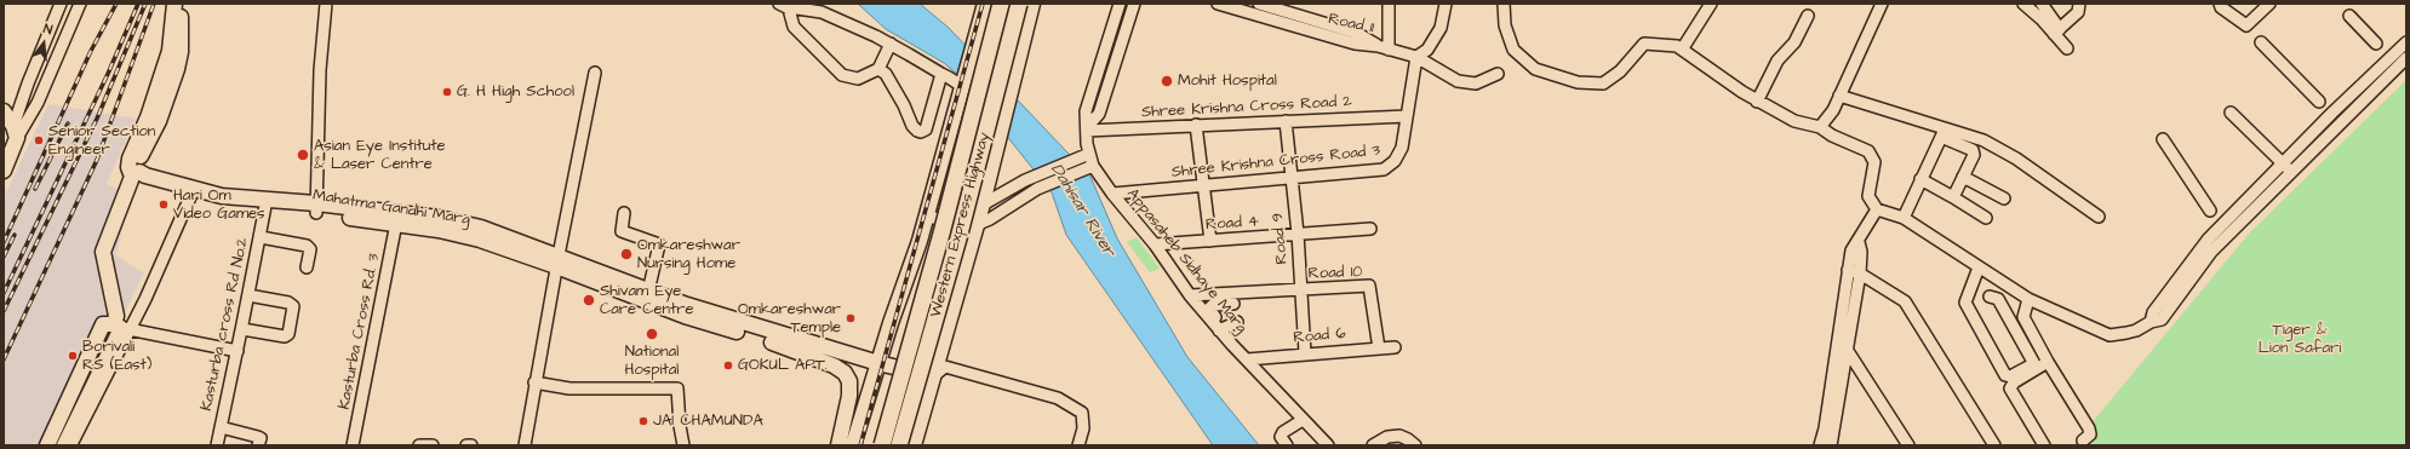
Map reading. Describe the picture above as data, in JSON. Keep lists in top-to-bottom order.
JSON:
{
  "streets": {
    "highway": ["Western Express Highway"],
    "street": [
      "Road 11",
      "Shree Krishna Cross Road 2",
      "Shree Krishna Cross Road 3",
      "Road 4",
      "Road 9",
      "Appasaheb Sidhaye Marg",
      "Road 10",
      "Kasturba cross Rd No.2",
      "Kasturba Cross Rd. 3",
      "Road 6"
    ]
  },
  "crossings": [
    ["Road 11", "Shree Krishna Cross Road 3"],
    ["Shree Krishna Cross Road 2", "Shree Krishna Cross Road 3"],
    ["Shree Krishna Cross Road 2", "Road 9"],
    ["Shree Krishna Cross Road 2", "Appasaheb Sidhaye Marg"],
    ["Shree Krishna Cross Road 3", "Road 9"],
    ["Shree Krishna Cross Road 3", "Appasaheb Sidhaye Marg"],
    ["Road 4", "Road 9"],
    ["Road 4", "Appasaheb Sidhaye Marg"],
    ["Road 9", "Road 10"],
    ["Road 9", "Road 6"],
    ["Appasaheb Sidhaye Marg", "Road 6"],
    ["Road 10", "Road 6"]
  ],
  "water": ["Dahisar River"],
  "parks": ["Tiger & Lion Safari"],
  "places": [
    "Mohit Hospital",
    "G. H High School",
    "Senior Section Engineer",
    "Asian Eye Institute & Laser Centre",
    "Hari Om Video Games",
    "Omkareshwar Nursing Home",
    "Shivam Eye Care Centre",
    "Omkareshwar Temple",
    "National Hospital",
    "Borivali RS (East)",
    "GOKUL APT.",
    "JAI CHAMUNDA"
  ],
  "north": "top"
}
